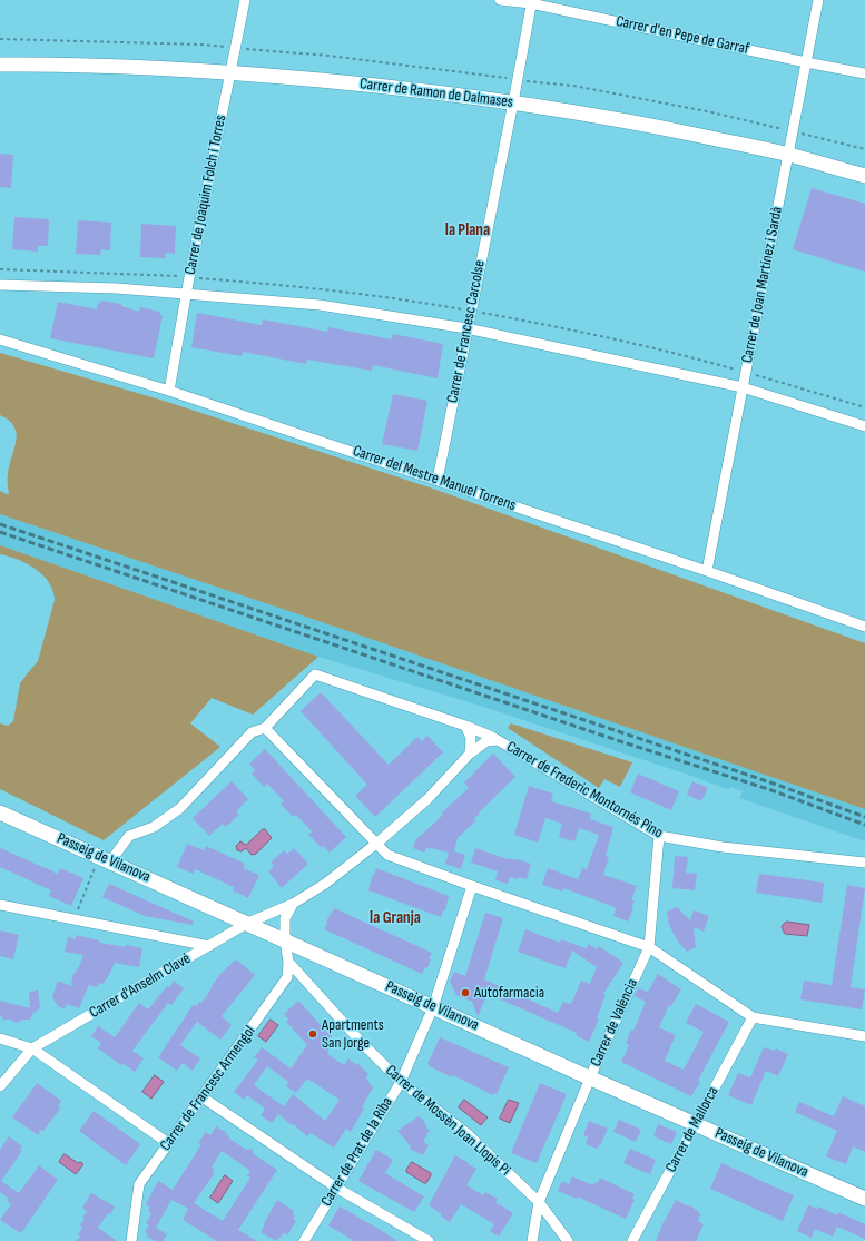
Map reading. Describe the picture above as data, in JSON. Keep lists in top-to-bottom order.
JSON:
{
  "streets": {
    "street": [
      "Carrer d'en Pepe de Garraf",
      "Carrer de Ramon de Dalmases",
      "Carrer de Joaquim Folch i Torres",
      "Carrer de Joan Martínez i Sardà",
      "Carrer de Francesc Carcolse",
      "Carrer del Mestre Manuel Torrens",
      "Carrer de Frederic Montornés Pino",
      "Passeig de Vilanova",
      "Carrer d'Anselm Clavé",
      "Carrer de València",
      "Carrer de Francesc Armengol",
      "Carrer de Mossèn Joan Llopis Pi",
      "Carrer de Mallorca",
      "Carrer de Prat de la Riba"
    ]
  },
  "crossings": [
    ["Carrer d'en Pepe de Garraf", "Carrer de Joan Martínez i Sardà"],
    ["Carrer d'en Pepe de Garraf", "Carrer de Francesc Carcolse"],
    ["Carrer de Ramon de Dalmases", "Carrer de Joaquim Folch i Torres"],
    ["Carrer de Ramon de Dalmases", "Carrer de Joan Martínez i Sardà"],
    ["Carrer de Ramon de Dalmases", "Carrer de Francesc Carcolse"],
    ["Carrer de Joaquim Folch i Torres", "Carrer del Mestre Manuel Torrens"],
    ["Carrer de Joan Martínez i Sardà", "Carrer del Mestre Manuel Torrens"],
    ["Carrer de Francesc Carcolse", "Carrer del Mestre Manuel Torrens"],
    ["Carrer de Frederic Montornés Pino", "Carrer d'Anselm Clavé"],
    ["Carrer de Frederic Montornés Pino", "Carrer de València"],
    ["Passeig de Vilanova", "Carrer d'Anselm Clavé"],
    ["Passeig de Vilanova", "Carrer de València"],
    ["Passeig de Vilanova", "Carrer de Francesc Armengol"],
    ["Passeig de Vilanova", "Carrer de Mallorca"],
    ["Passeig de Vilanova", "Carrer de Prat de la Riba"],
    ["Carrer de València", "Carrer de Mossèn Joan Llopis Pi"],
    ["Carrer de Francesc Armengol", "Carrer de Mossèn Joan Llopis Pi"],
    ["Carrer de Mossèn Joan Llopis Pi", "Carrer de Prat de la Riba"]
  ],
  "districts": ["la Plana", "la Granja"],
  "places": ["Autofarmacia", "Apartments San Jorge"]
}
